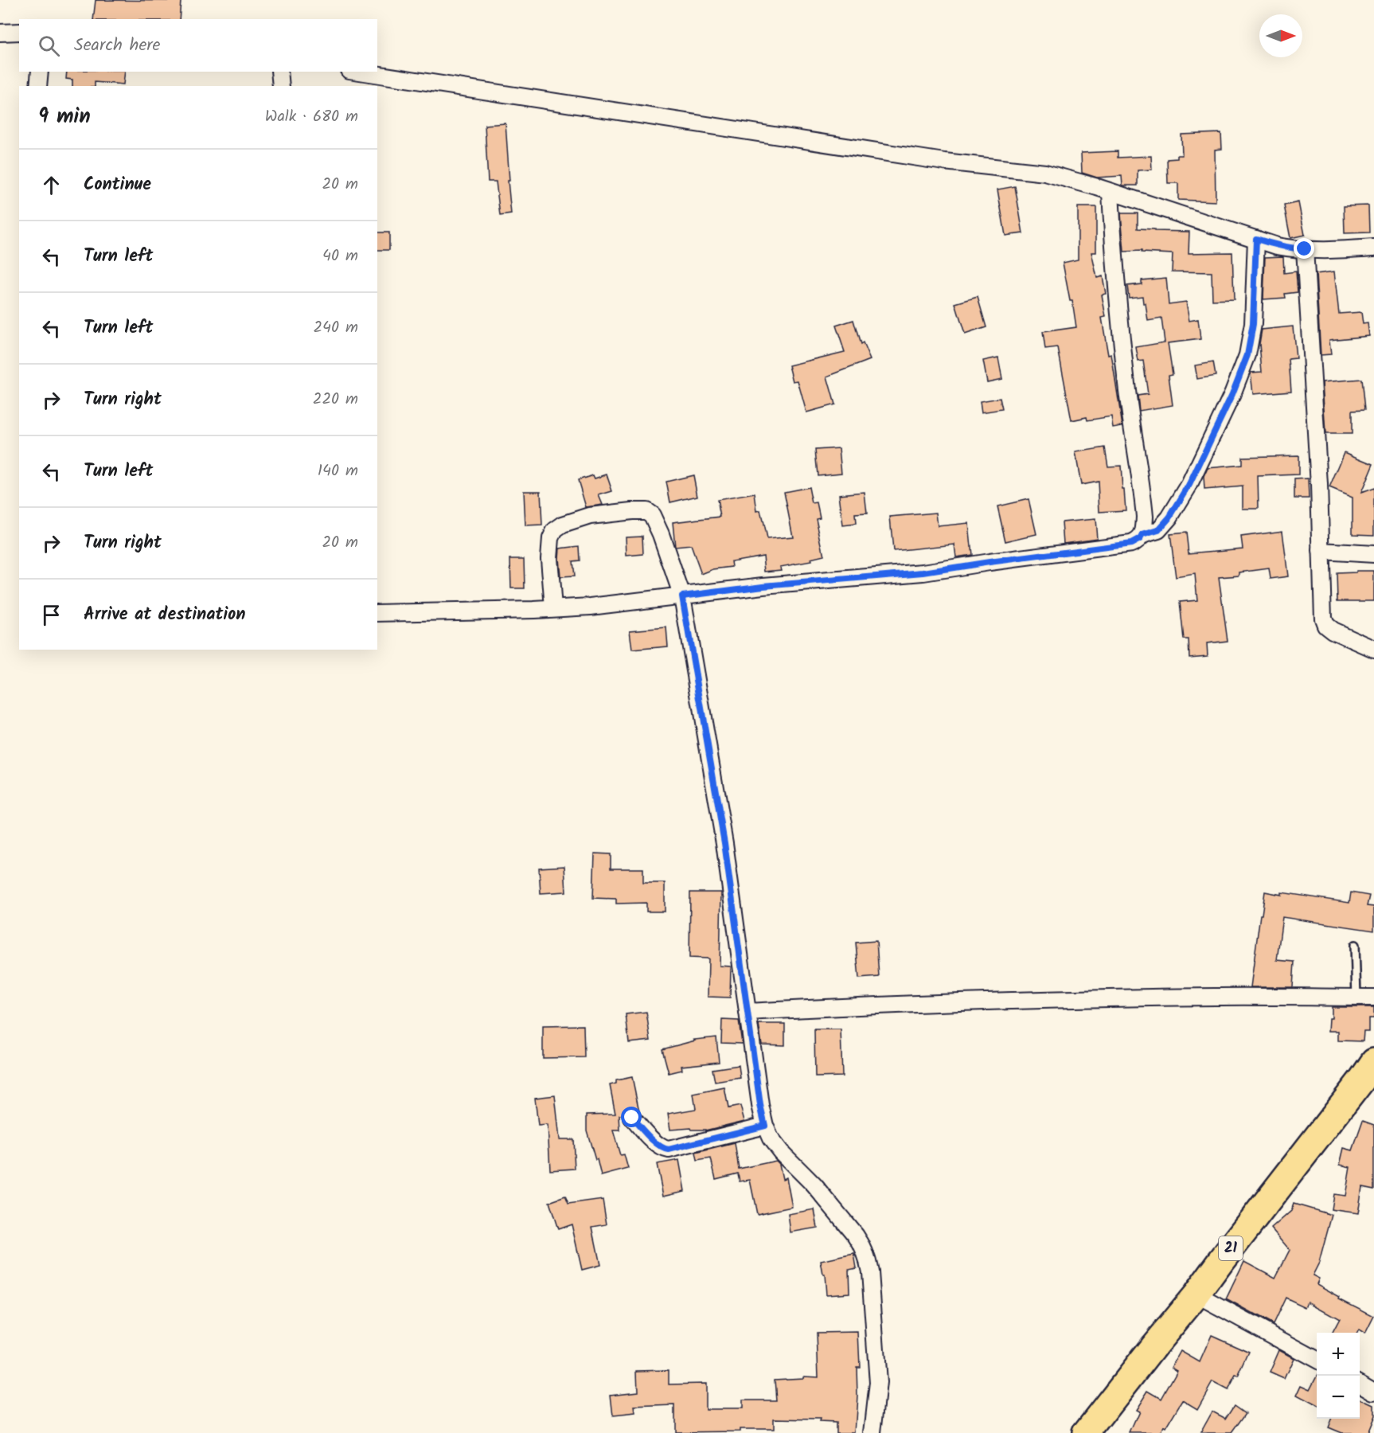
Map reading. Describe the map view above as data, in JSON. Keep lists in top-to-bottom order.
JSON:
{
  "streets": {
    "highway": ["21"]
  },
  "north": "right",
  "page": {
    "search": "Search here",
    "heading": ["9 min", "Walk · 680 m"],
    "list": [
      ["Continue", "20 m"],
      ["Turn left", "40 m"],
      ["Turn left", "240 m"],
      ["Turn right", "220 m"],
      ["Turn left", "140 m"],
      ["Turn right", "20 m"],
      "Arrive at destination"
    ],
    "map_buttons": ["+", "−"]
  }
}
